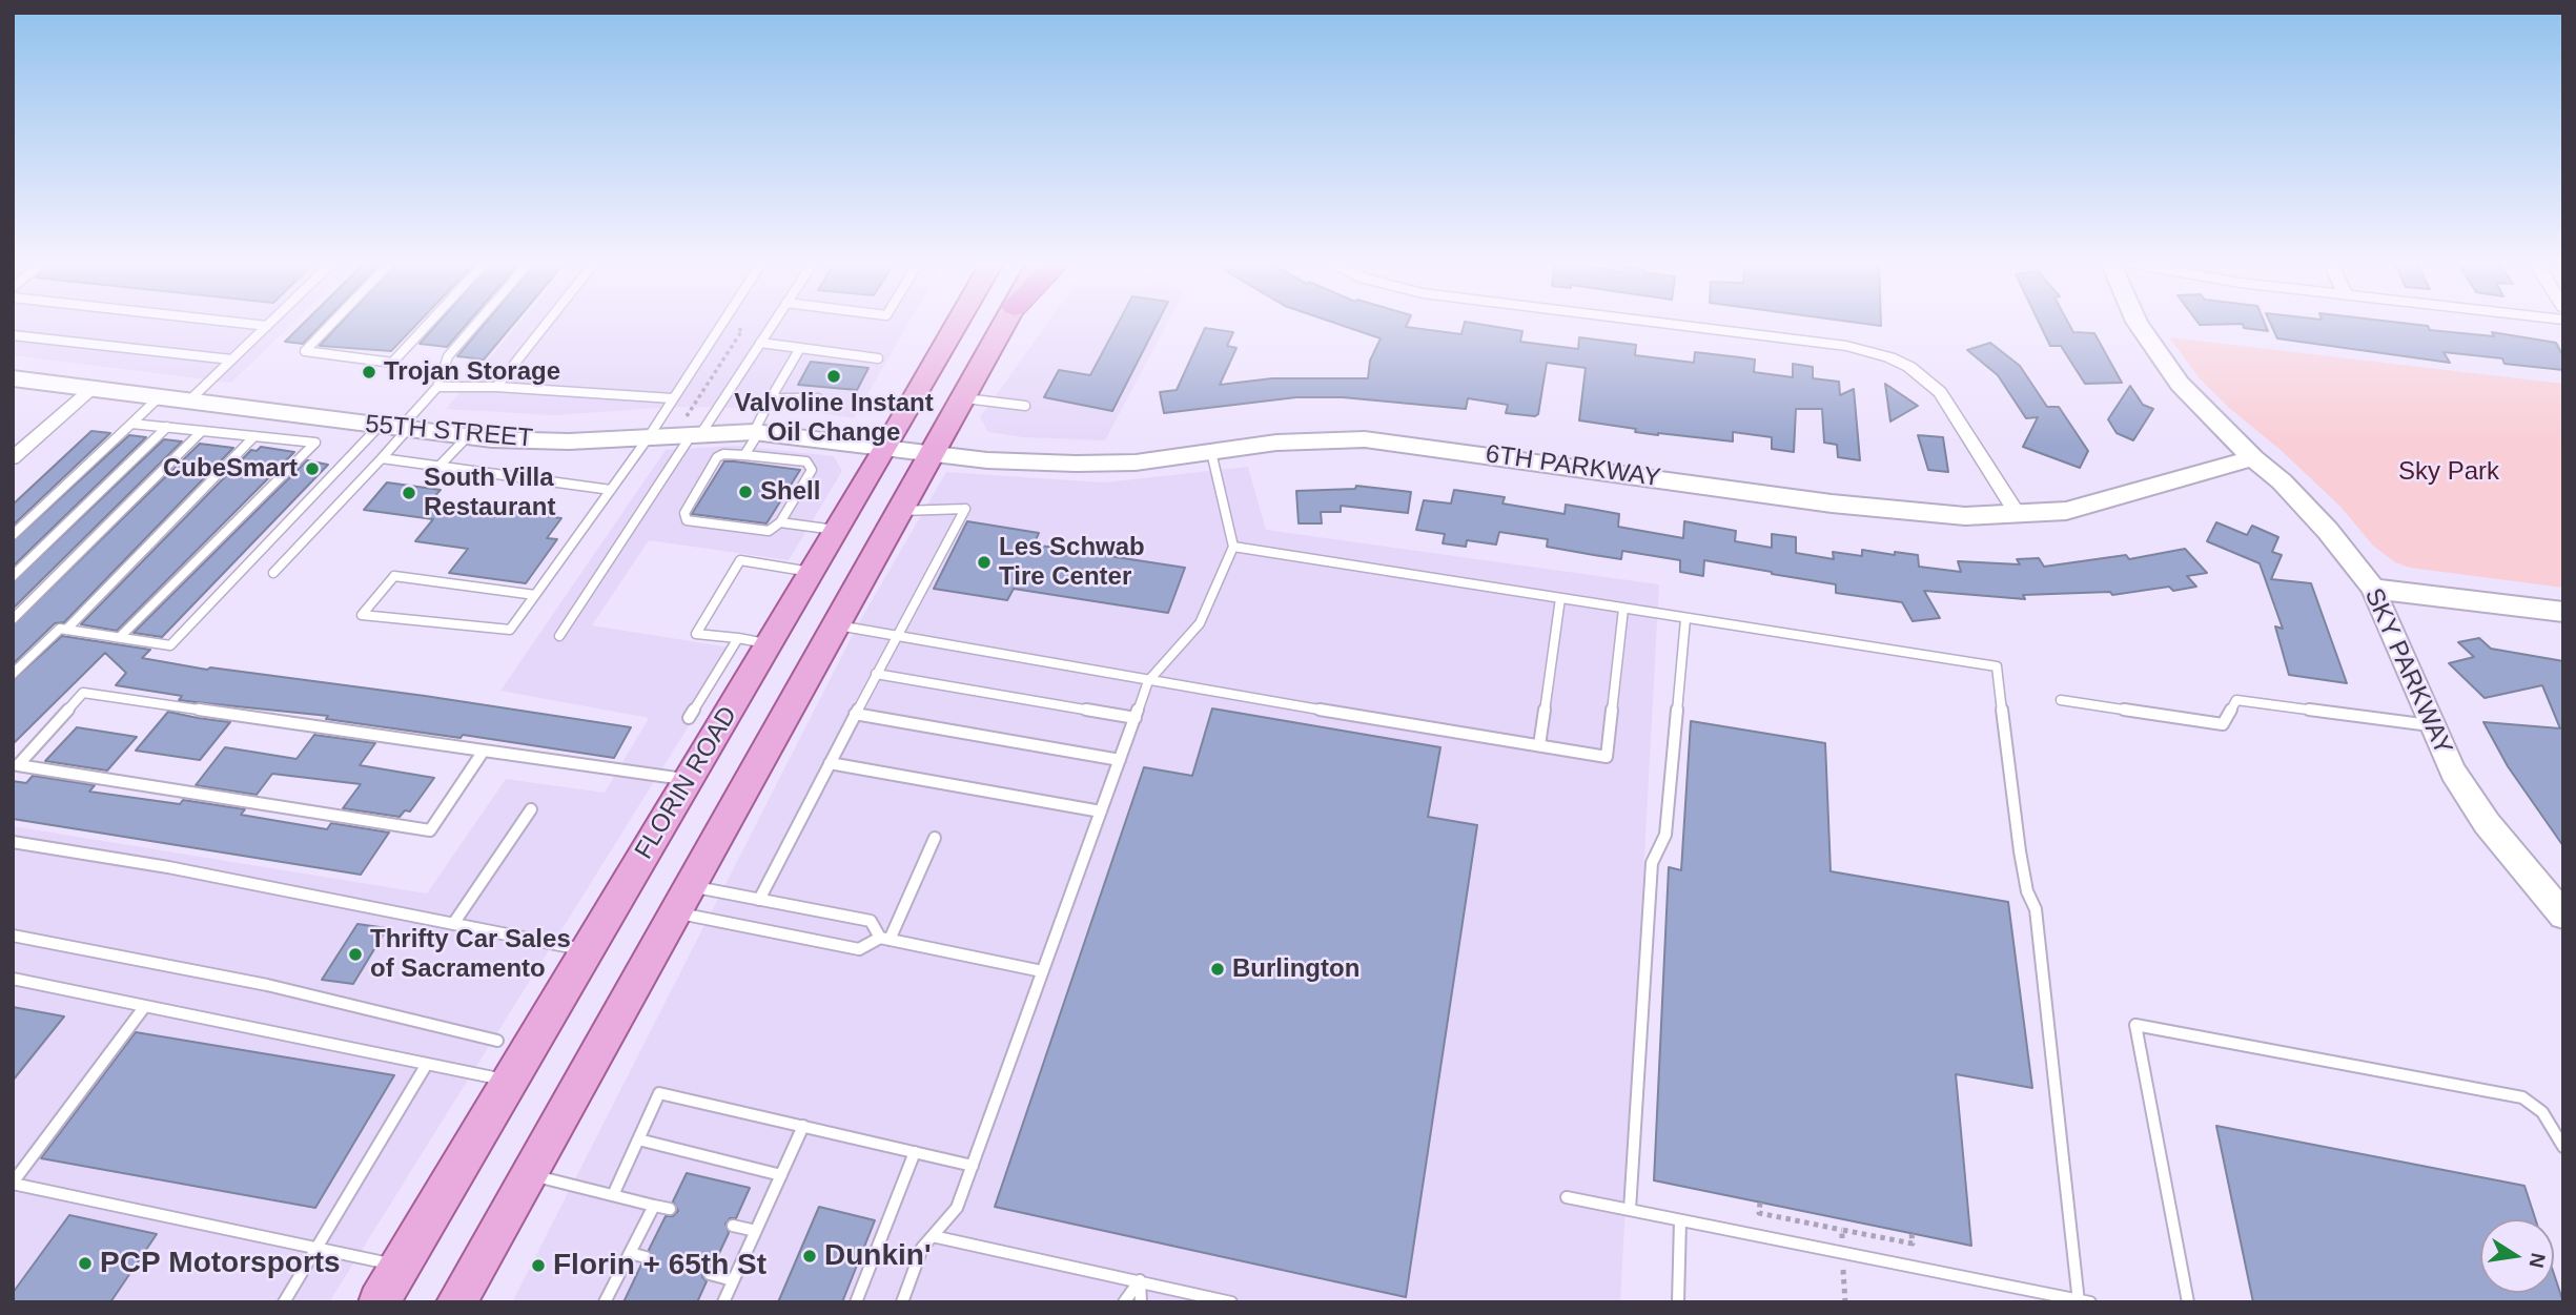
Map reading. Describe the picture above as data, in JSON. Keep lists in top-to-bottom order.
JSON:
{
  "streets": {
    "main road": ["FLORIN ROAD"],
    "street": ["55TH STREET", "6TH PARKWAY", "SKY PARKWAY"]
  },
  "crossings": [
    ["55TH STREET", "6TH PARKWAY"],
    ["55TH STREET", "FLORIN ROAD"],
    ["6TH PARKWAY", "SKY PARKWAY"],
    ["6TH PARKWAY", "FLORIN ROAD"]
  ],
  "parks": ["Sky Park"],
  "places": [
    "Trojan Storage",
    "Valvoline Instant Oil Change",
    "CubeSmart",
    "Shell",
    "South Villa Restaurant",
    "Les Schwab Tire Center",
    "Thrifty Car Sales of Sacramento",
    "Burlington",
    "Dunkin'",
    "PCP Motorsports",
    "Florin + 65th St"
  ],
  "north": "right"
}
